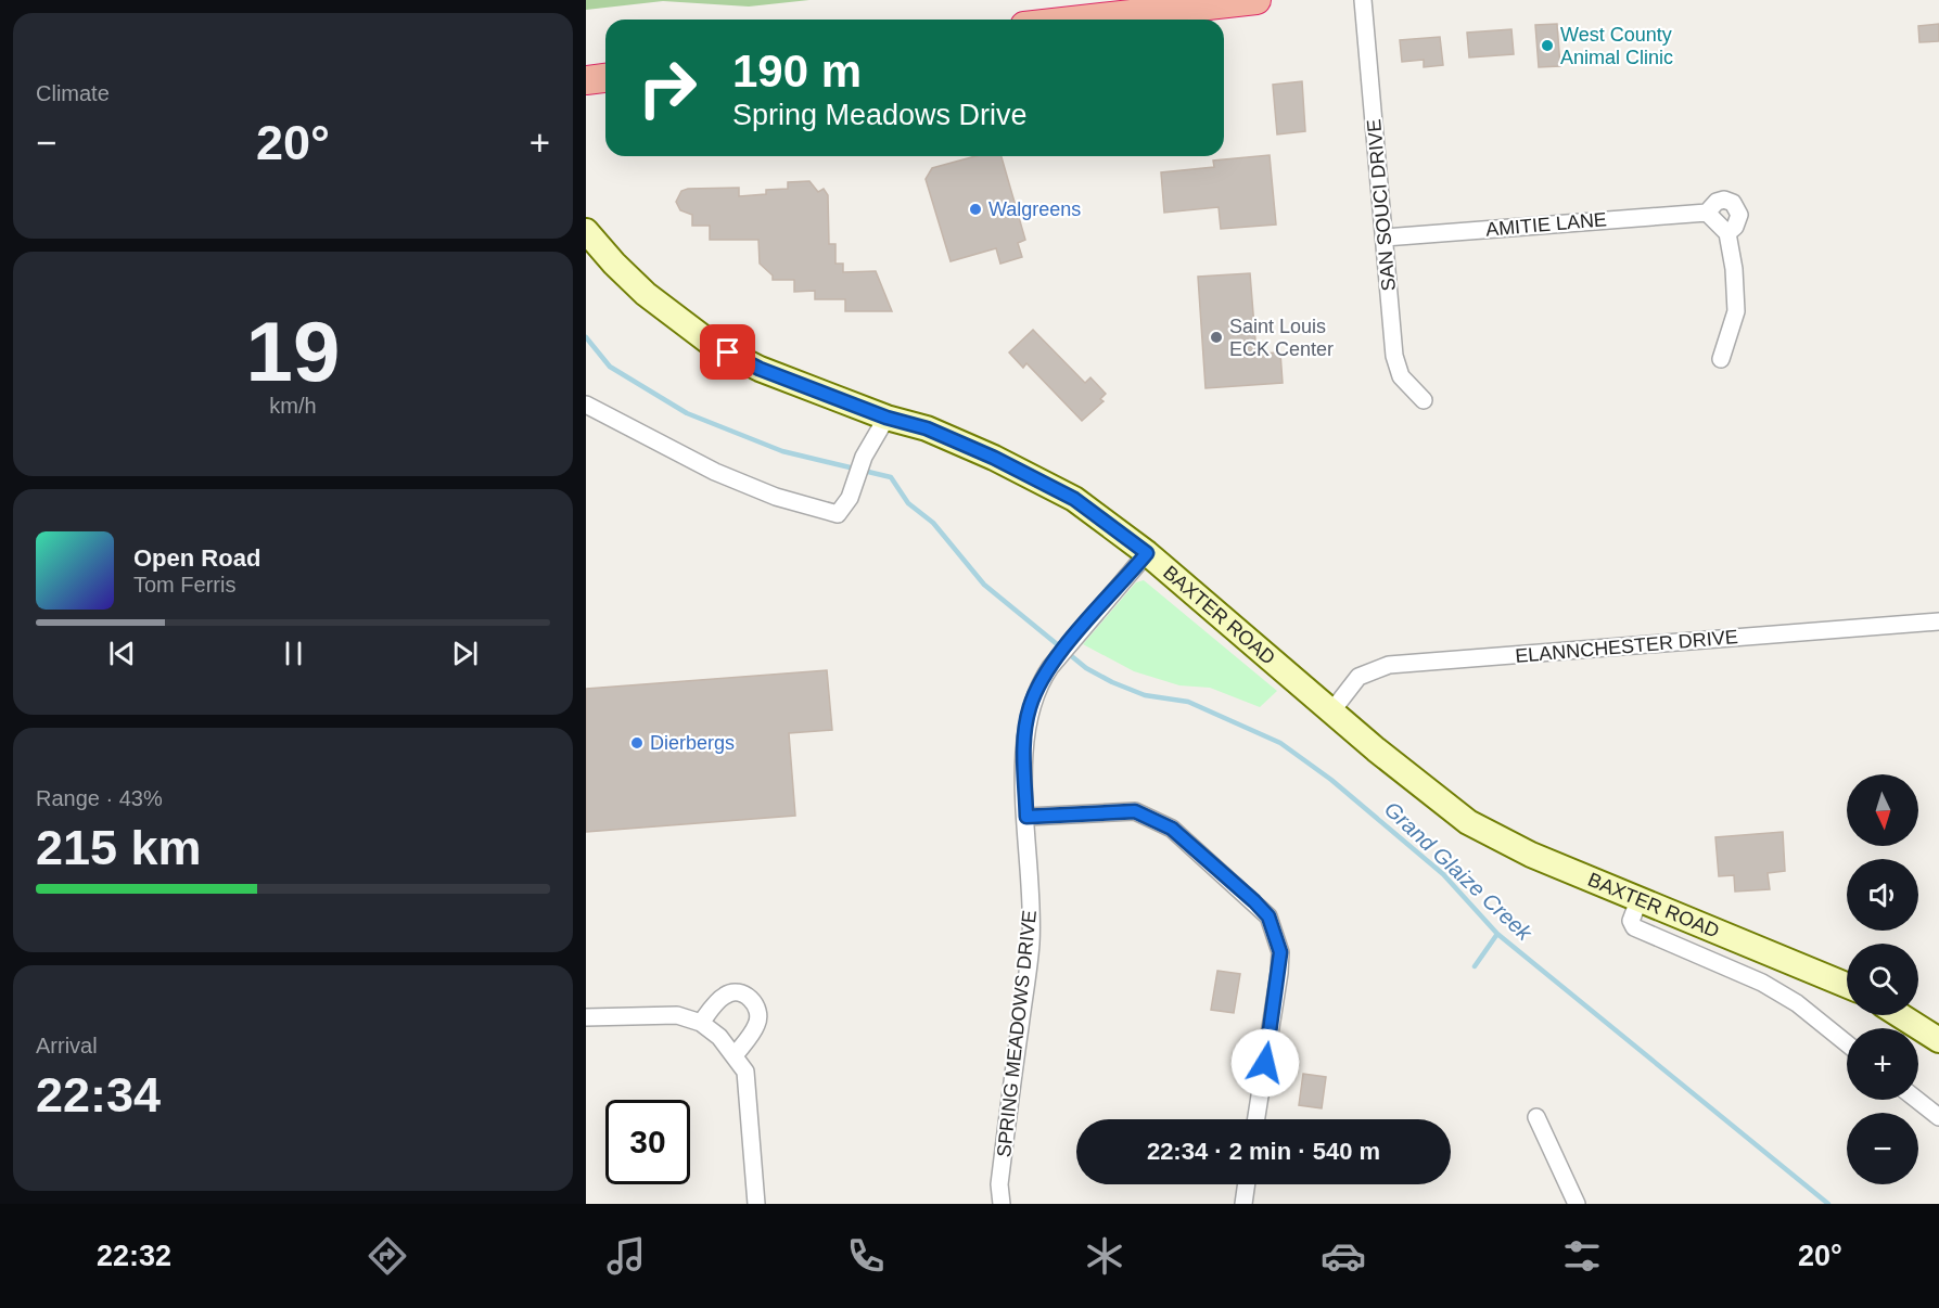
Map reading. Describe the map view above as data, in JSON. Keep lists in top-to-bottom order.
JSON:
{
  "streets": {
    "main road": ["BAXTER ROAD"],
    "street": [
      "SAN SOUCI DRIVE",
      "AMITIE LANE",
      "ELANNCHESTER DRIVE",
      "SPRING MEADOWS DRIVE"
    ]
  },
  "crossings": [
    ["SAN SOUCI DRIVE", "AMITIE LANE"],
    ["BAXTER ROAD", "ELANNCHESTER DRIVE"],
    ["BAXTER ROAD", "SPRING MEADOWS DRIVE"]
  ],
  "water": ["Grand Glaize Creek"],
  "places": [
    "West County Animal Clinic",
    "Walgreens",
    "Saint Louis ECK Center",
    "Dierbergs"
  ],
  "north": "bottom",
  "page": {
    "tile": [
      "Climate",
      ["19", "km/h"],
      ["Range · 43%", "215 km"],
      ["Arrival", "22:34"]
    ],
    "turn": ["190 m", "Spring Meadows Drive"],
    "heat": ["−", "20°", "+"],
    "song": ["Open Road", "Tom Ferris"],
    "map_buttons": ["+", "−"],
    "limit": "30",
    "trip": "22:34 · 2 min · 540 m",
    "tabs": ["22:32", "20°"]
  }
}
